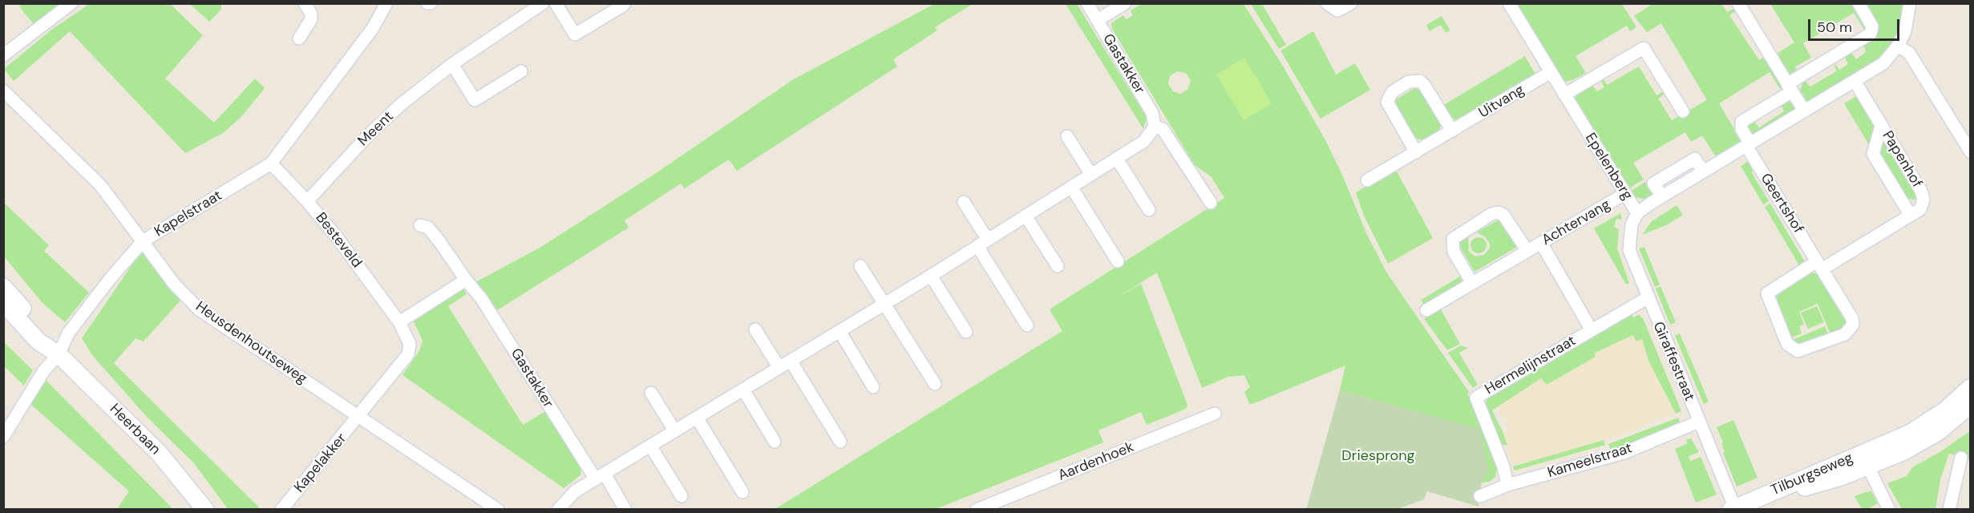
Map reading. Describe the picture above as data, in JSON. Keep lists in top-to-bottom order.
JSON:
{
  "streets": {
    "main road": ["Heerbaan", "Tilburgseweg"],
    "street": [
      "Gastakker",
      "Uitvang",
      "Meent",
      "Papenhof",
      "Epelenberg",
      "Geertshof",
      "Kapelstraat",
      "Achtervang",
      "Besteveld",
      "Heusdenhoutseweg",
      "Giraffestraat",
      "Hermelijnstraat",
      "Kameelstraat",
      "Aardenhoek",
      "Kapelakker"
    ]
  },
  "crossings": [
    ["Uitvang", "Epelenberg"],
    ["Meent", "Besteveld"],
    ["Papenhof", "Epelenberg"],
    ["Papenhof", "Geertshof"],
    ["Epelenberg", "Geertshof"],
    ["Epelenberg", "Achtervang"],
    ["Epelenberg", "Giraffestraat"],
    ["Kapelstraat", "Besteveld"],
    ["Kapelstraat", "Heusdenhoutseweg"],
    ["Kapelstraat", "Heerbaan"],
    ["Achtervang", "Hermelijnstraat"],
    ["Besteveld", "Heusdenhoutseweg"],
    ["Besteveld", "Kapelakker"],
    ["Heusdenhoutseweg", "Kapelakker"],
    ["Giraffestraat", "Hermelijnstraat"],
    ["Giraffestraat", "Kameelstraat"],
    ["Giraffestraat", "Tilburgseweg"],
    ["Hermelijnstraat", "Kameelstraat"]
  ],
  "parks": ["Driesprong"],
  "scale_bar": "50 m"
}
